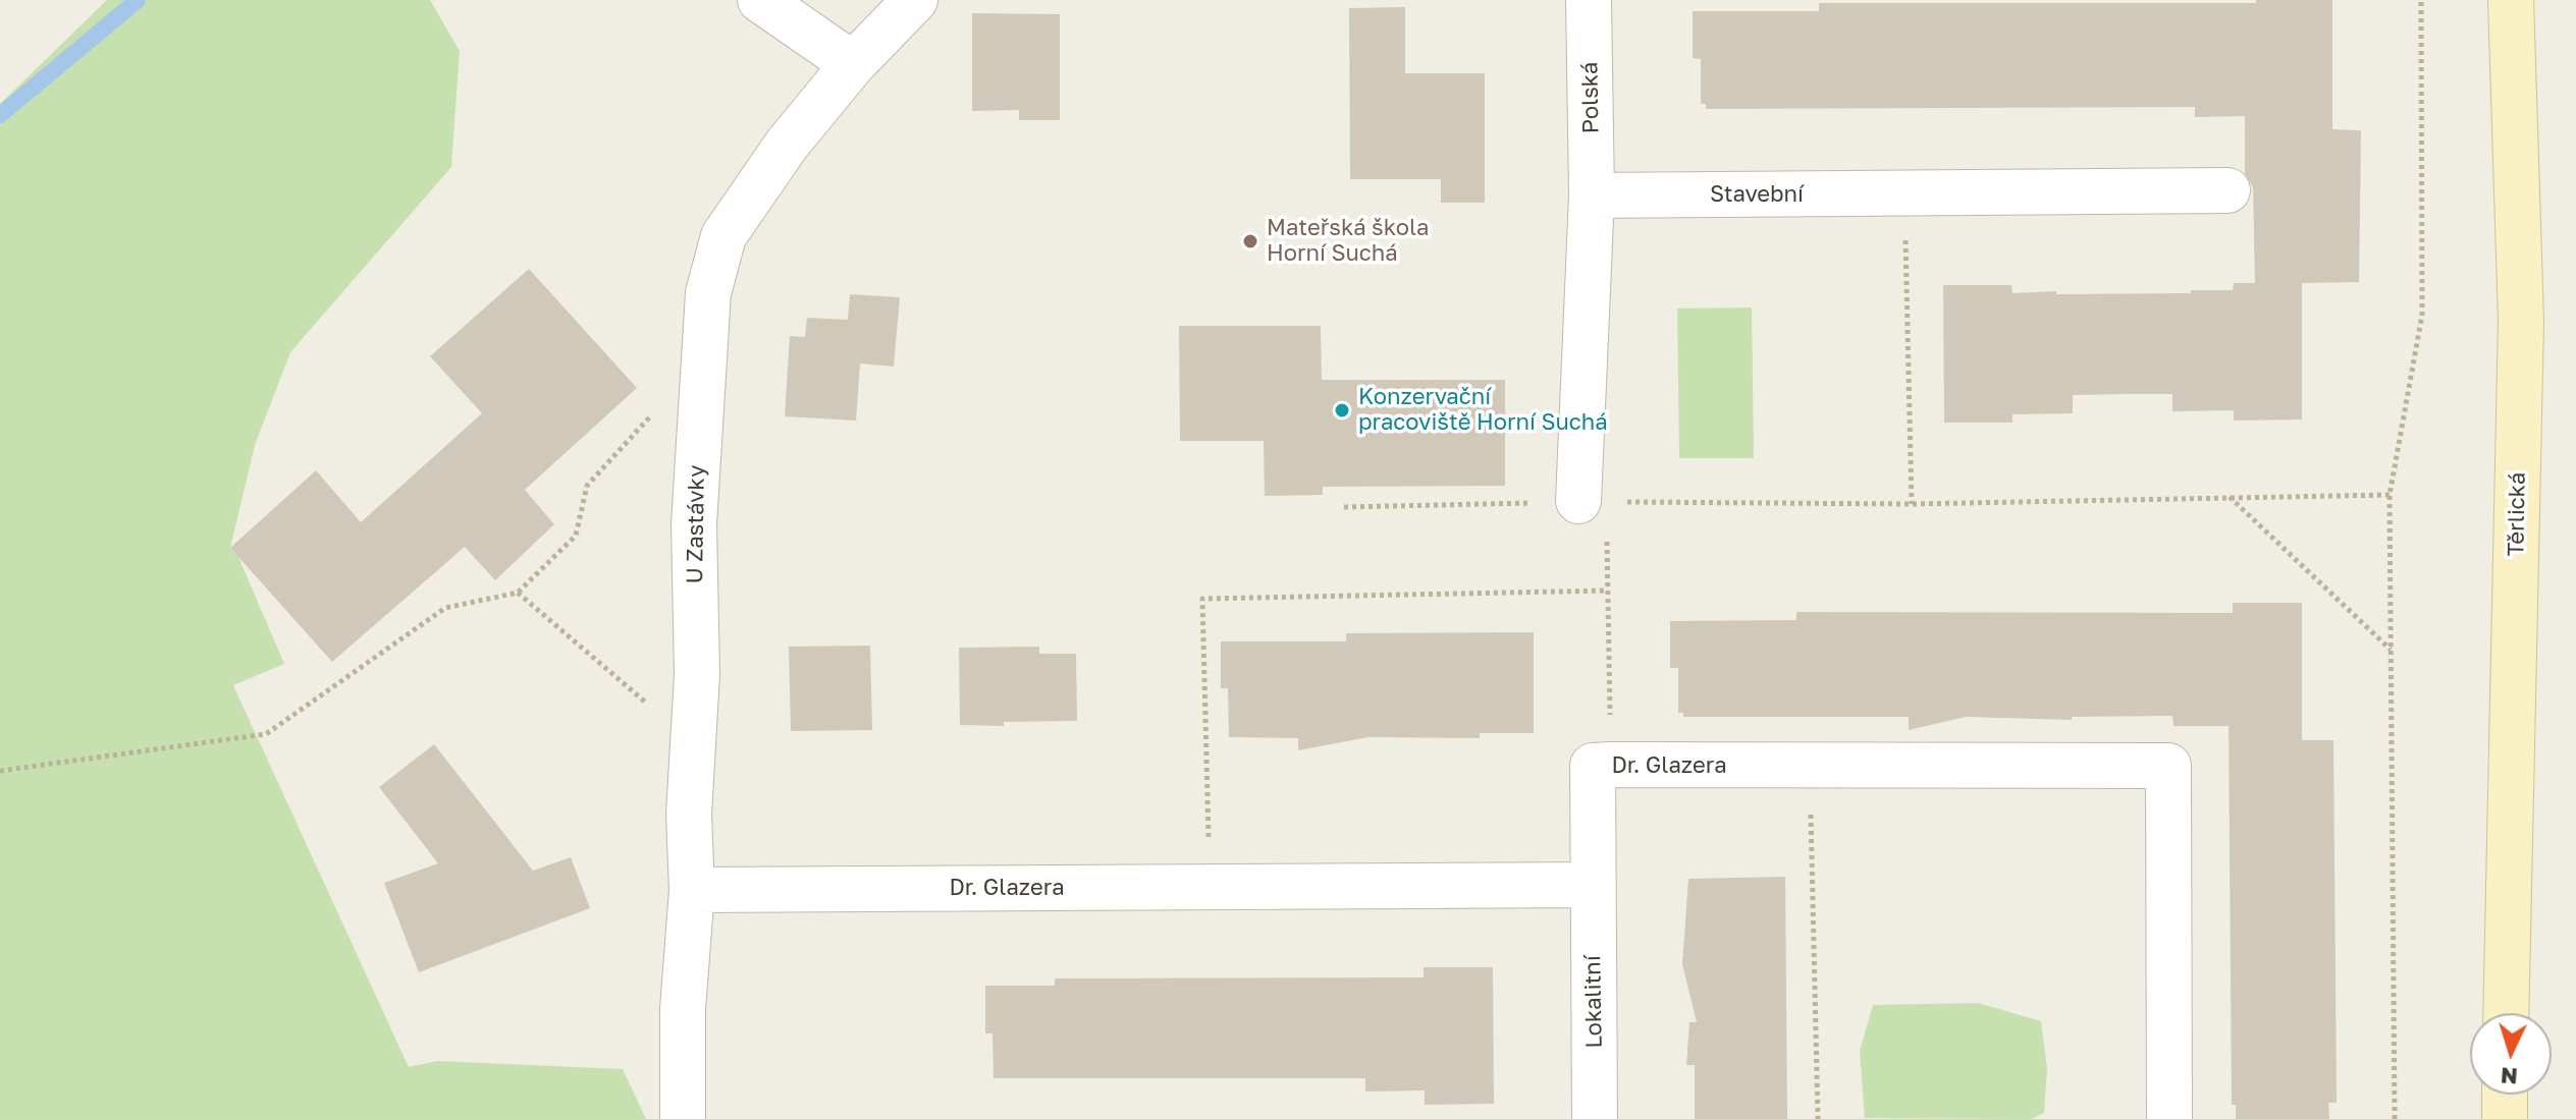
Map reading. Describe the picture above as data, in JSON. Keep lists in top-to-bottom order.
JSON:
{
  "streets": {
    "main road": ["Těrlická"],
    "street": [
      "Polská",
      "Stavební",
      "U Zastávky",
      "Dr. Glazera",
      "Lokalitní"
    ]
  },
  "crossings": [
    ["Polská", "Stavební"],
    ["U Zastávky", "Dr. Glazera"],
    ["Dr. Glazera", "Lokalitní"]
  ],
  "places": ["Mateřská škola Horní Suchá", "Konzervační pracoviště Horní Suchá"],
  "north": "bottom"
}
